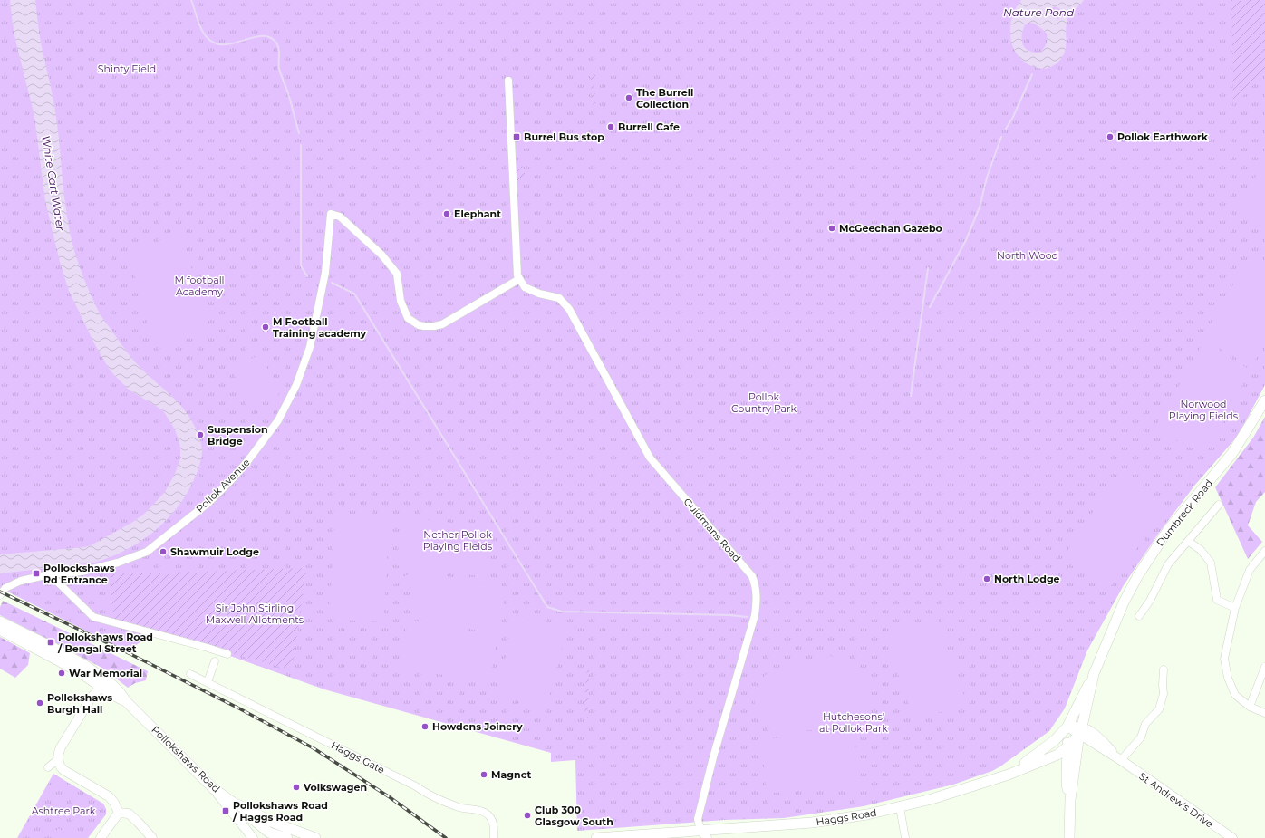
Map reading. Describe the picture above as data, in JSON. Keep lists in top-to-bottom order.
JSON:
{
  "streets": {
    "main road": ["Dumbreck Road", "Pollokshaws Road", "Haggs Road"],
    "street": [
      "Pollok Avenue",
      "Guidmans Road",
      "Haggs Gate",
      "St Andrew's Drive"
    ]
  },
  "crossings": [
    ["Pollok Avenue", "Guidmans Road"],
    ["Dumbreck Road", "St Andrew's Drive"],
    ["Dumbreck Road", "Haggs Road"],
    ["Guidmans Road", "Haggs Road"],
    ["St Andrew's Drive", "Haggs Road"]
  ],
  "water": ["Nature Pond", "White Cart Water"],
  "parks": [
    "Shinty Field",
    "North Wood",
    "M football Academy",
    "Pollok Country Park",
    "Norwood Playing Fields",
    "Nether Pollok Playing Fields",
    "Sir John Stirling Maxwell Allotments",
    "Hutchesons’ at Pollok Park",
    "Ashtree Park"
  ],
  "places": {
    "other": [
      "The Burrell Collection",
      "Burrell Cafe",
      "Pollok Earthwork",
      "Elephant",
      "McGeechan Gazebo",
      "M Football Training academy",
      "Suspension Bridge",
      "Shawmuir Lodge",
      "North Lodge",
      "War Memorial",
      "Pollokshaws Burgh Hall",
      "Howdens Joinery",
      "Magnet",
      "Volkswagen",
      "Club 300 Glasgow South"
    ],
    "transit": [
      "Burrel Bus stop",
      "Pollockshaws Rd Entrance",
      "Pollokshaws Road / Bengal Street",
      "Pollokshaws Road / Haggs Road"
    ]
  }
}
